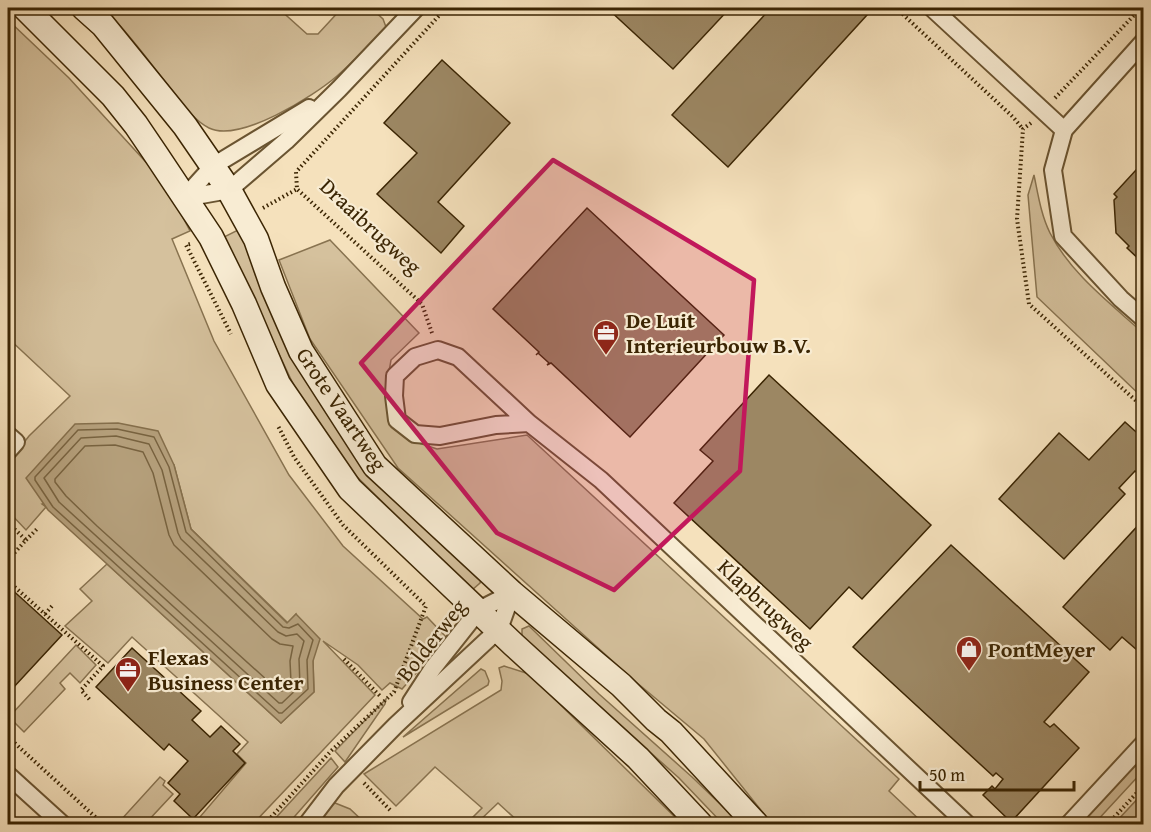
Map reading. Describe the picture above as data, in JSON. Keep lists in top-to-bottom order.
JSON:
{
  "streets": {
    "main road": ["Grote Vaartweg"],
    "street": ["Klapbrugweg", "Bolderweg"],
    "path": ["Draaibrugweg"]
  },
  "crossings": [
    ["Draaibrugweg", "Klapbrugweg"],
    ["Grote Vaartweg", "Bolderweg"]
  ],
  "places": {
    "office": ["De Luit Interieurbouw B.V.", "Flexas Business Center"],
    "shop": ["PontMeyer"]
  },
  "scale_bar": "50 m"
}
